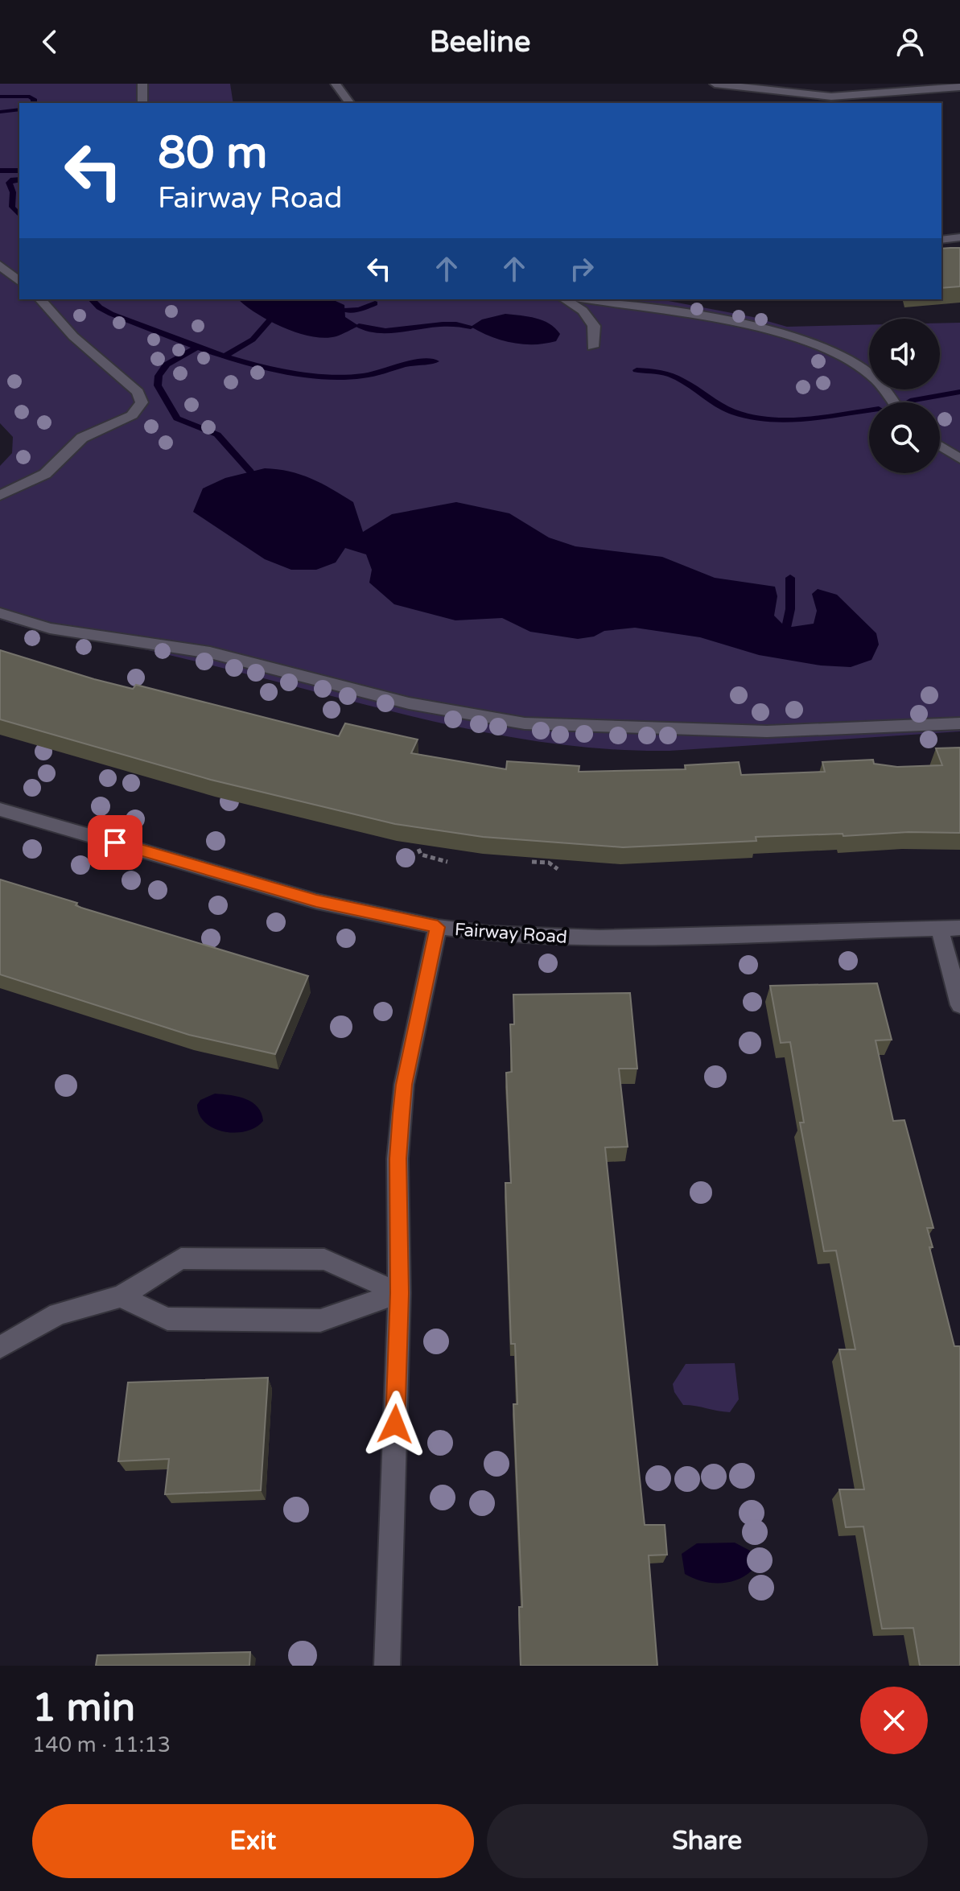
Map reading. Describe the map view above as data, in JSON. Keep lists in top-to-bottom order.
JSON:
{
  "streets": {
    "street": ["Fairway Road"]
  },
  "page": {
    "header": "Beeline",
    "turn": ["80 m", "Fairway Road"],
    "heading": ["1 min", "140 m · 11:13"],
    "buttons": ["Exit", "Share"]
  }
}
